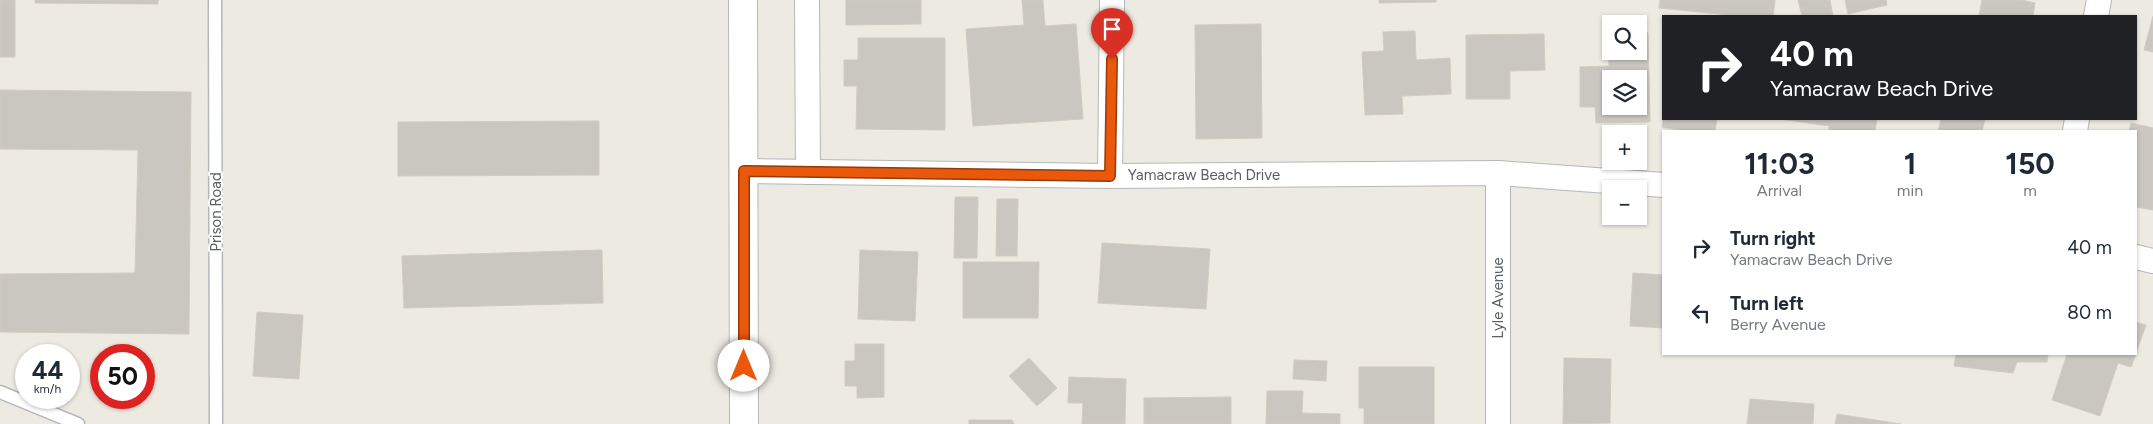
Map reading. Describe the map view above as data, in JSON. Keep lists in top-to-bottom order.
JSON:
{
  "streets": {
    "street": ["Yamacraw Beach Drive", "Lyle Avenue"],
    "lane": ["Prison Road"]
  },
  "crossings": [
    ["Yamacraw Beach Drive", "Lyle Avenue"]
  ],
  "page": {
    "map_buttons": ["+", "−"],
    "turn": ["40 m", "Yamacraw Beach Drive"],
    "eta": [
      "11:03",
      "Arrival",
      "1",
      "min",
      "150",
      "m"
    ],
    "list": [
      {
        "name": "Turn right",
        "note": "Yamacraw Beach Drive",
        "value": "40 m"
      },
      {
        "name": "Turn left",
        "note": "Berry Avenue",
        "value": "80 m"
      }
    ],
    "speed": "44 km/h",
    "limit": "50"
  }
}
